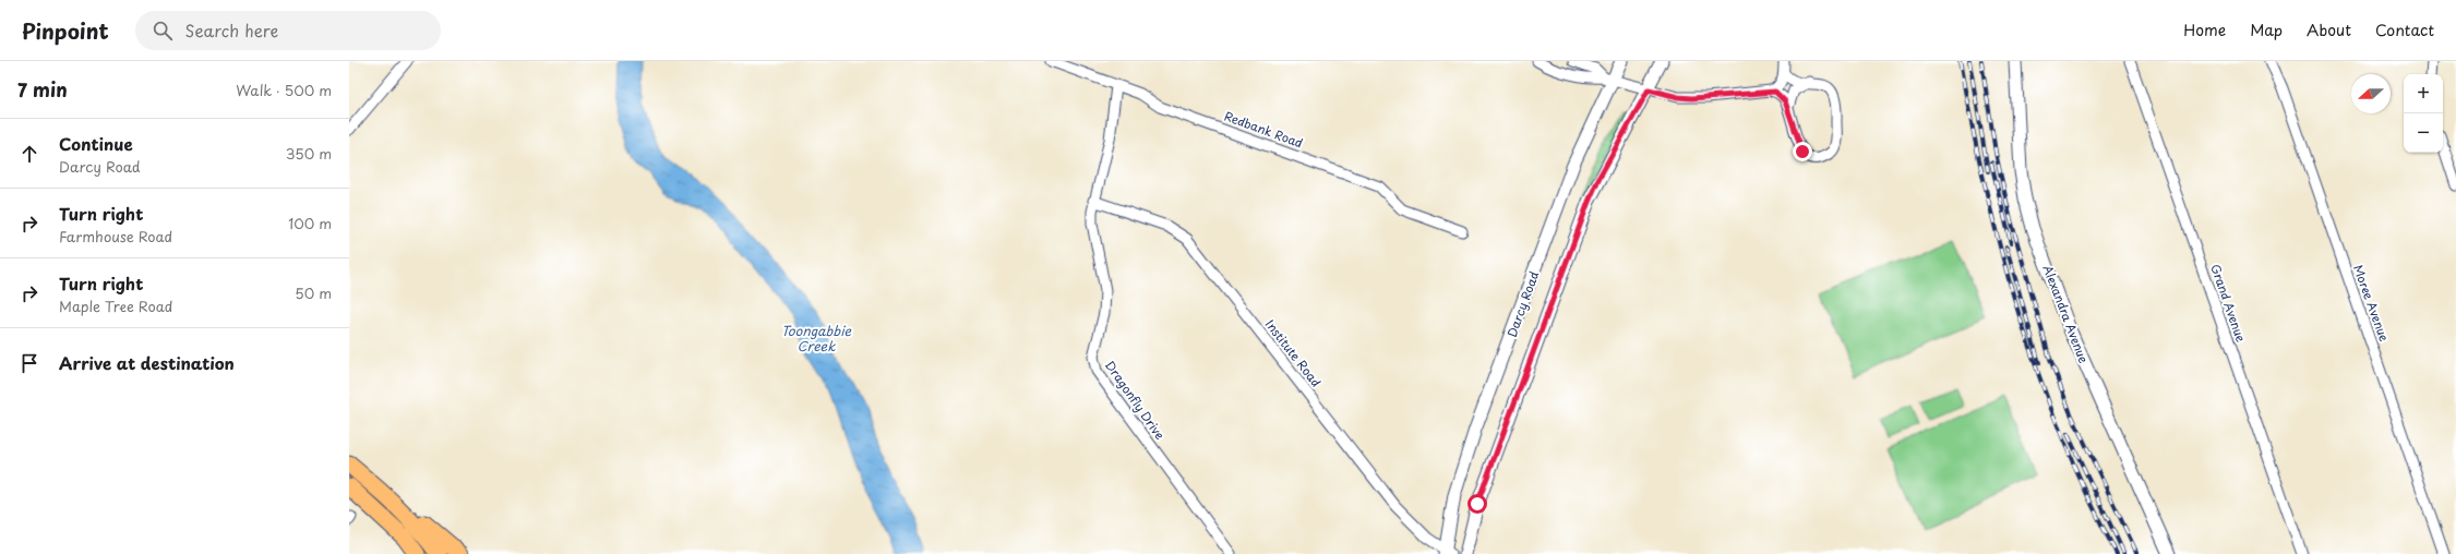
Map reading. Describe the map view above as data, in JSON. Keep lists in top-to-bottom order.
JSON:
{
  "streets": {
    "street": [
      "Redbank Road",
      "Grand Avenue",
      "Moree Avenue",
      "Darcy Road",
      "Alexandra Avenue",
      "Institute Road",
      "Dragonfly Drive"
    ]
  },
  "crossings": [
    ["Redbank Road", "Dragonfly Drive"],
    ["Darcy Road", "Institute Road"],
    ["Institute Road", "Dragonfly Drive"]
  ],
  "water": ["Toongabbie Creek"],
  "north": "left",
  "page": {
    "header": "Pinpoint",
    "search": "Search here",
    "nav": [
      "Home",
      "Map",
      "About",
      "Contact"
    ],
    "heading": ["7 min", "Walk · 500 m"],
    "map_buttons": ["+", "−"],
    "list": [
      ["Continue", "Darcy Road", "350 m"],
      ["Turn right", "Farmhouse Road", "100 m"],
      ["Turn right", "Maple Tree Road", "50 m"],
      "Arrive at destination"
    ]
  }
}
